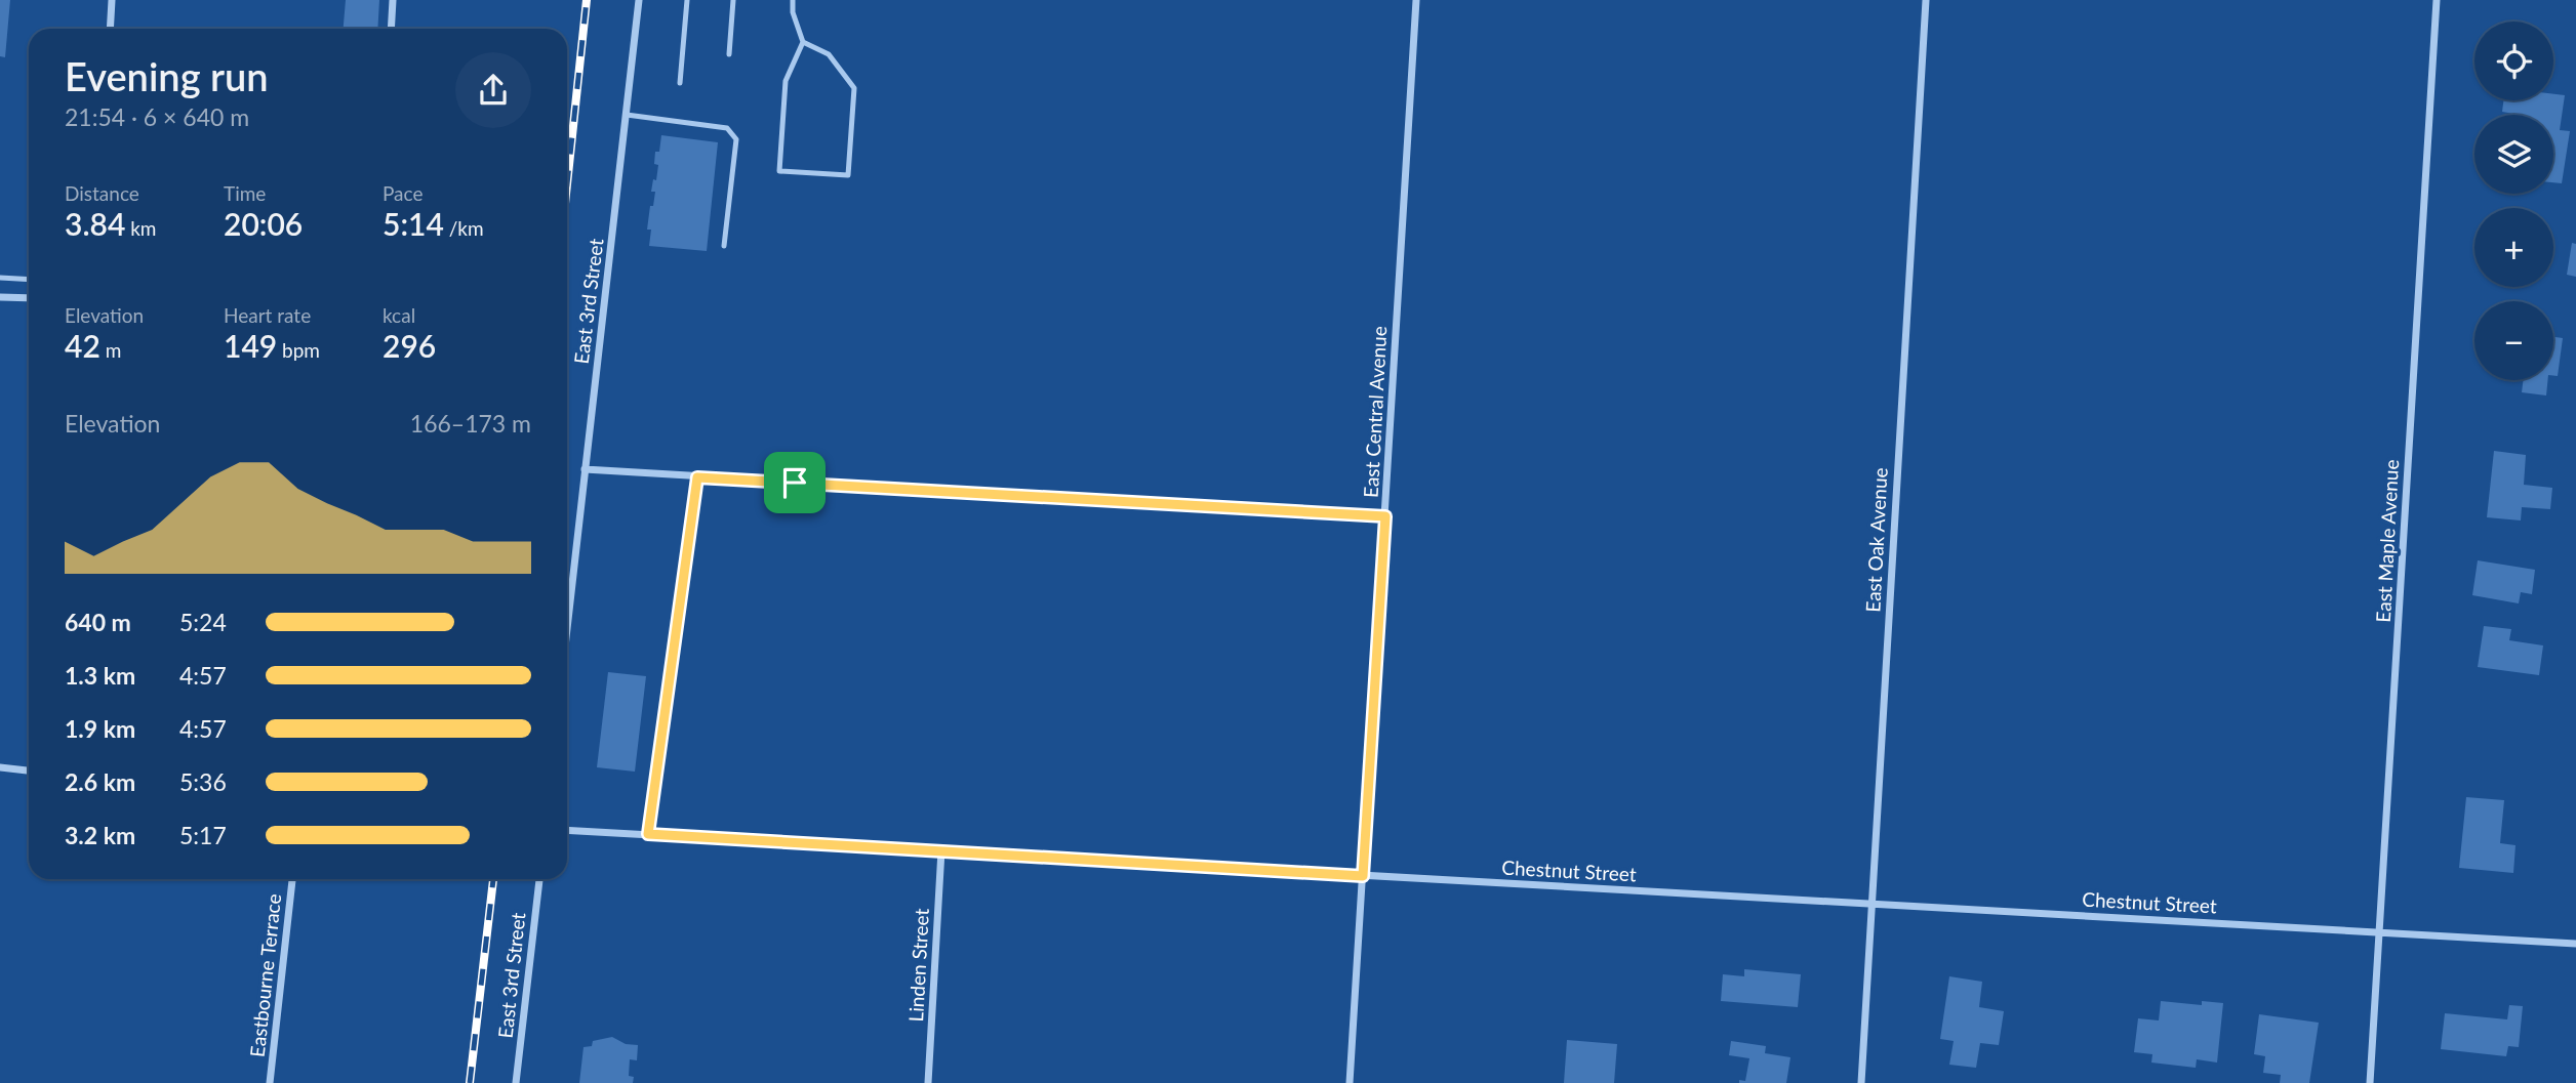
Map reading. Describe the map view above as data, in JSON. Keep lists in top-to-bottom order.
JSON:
{
  "streets": {
    "street": [
      "East 3rd Street",
      "East Central Avenue",
      "East Oak Avenue",
      "East Maple Avenue",
      "Chestnut Street",
      "Linden Street",
      "Eastbourne Terrace"
    ]
  },
  "crossings": [
    ["East Central Avenue", "Chestnut Street"],
    ["East Oak Avenue", "Chestnut Street"],
    ["East Maple Avenue", "Chestnut Street"],
    ["Chestnut Street", "Linden Street"]
  ],
  "page": {
    "map_buttons": ["+", "−"],
    "heading": ["Evening run", "21:54 · 6 × 640 m"],
    "stats": [
      ["Distance", "3.84 km"],
      ["Time", "20:06"],
      ["Pace", "5:14 /km"],
      ["Elevation", "42 m"],
      ["Heart rate", "149 bpm"],
      ["kcal", "296"]
    ],
    "chart": ["Elevation", "166–173 m"],
    "list": [
      {
        "name": "640 m",
        "note": "5:24"
      },
      {
        "name": "1.3 km",
        "note": "4:57"
      },
      {
        "name": "1.9 km",
        "note": "4:57"
      },
      {
        "name": "2.6 km",
        "note": "5:36"
      },
      {
        "name": "3.2 km",
        "note": "5:17"
      }
    ]
  }
}
